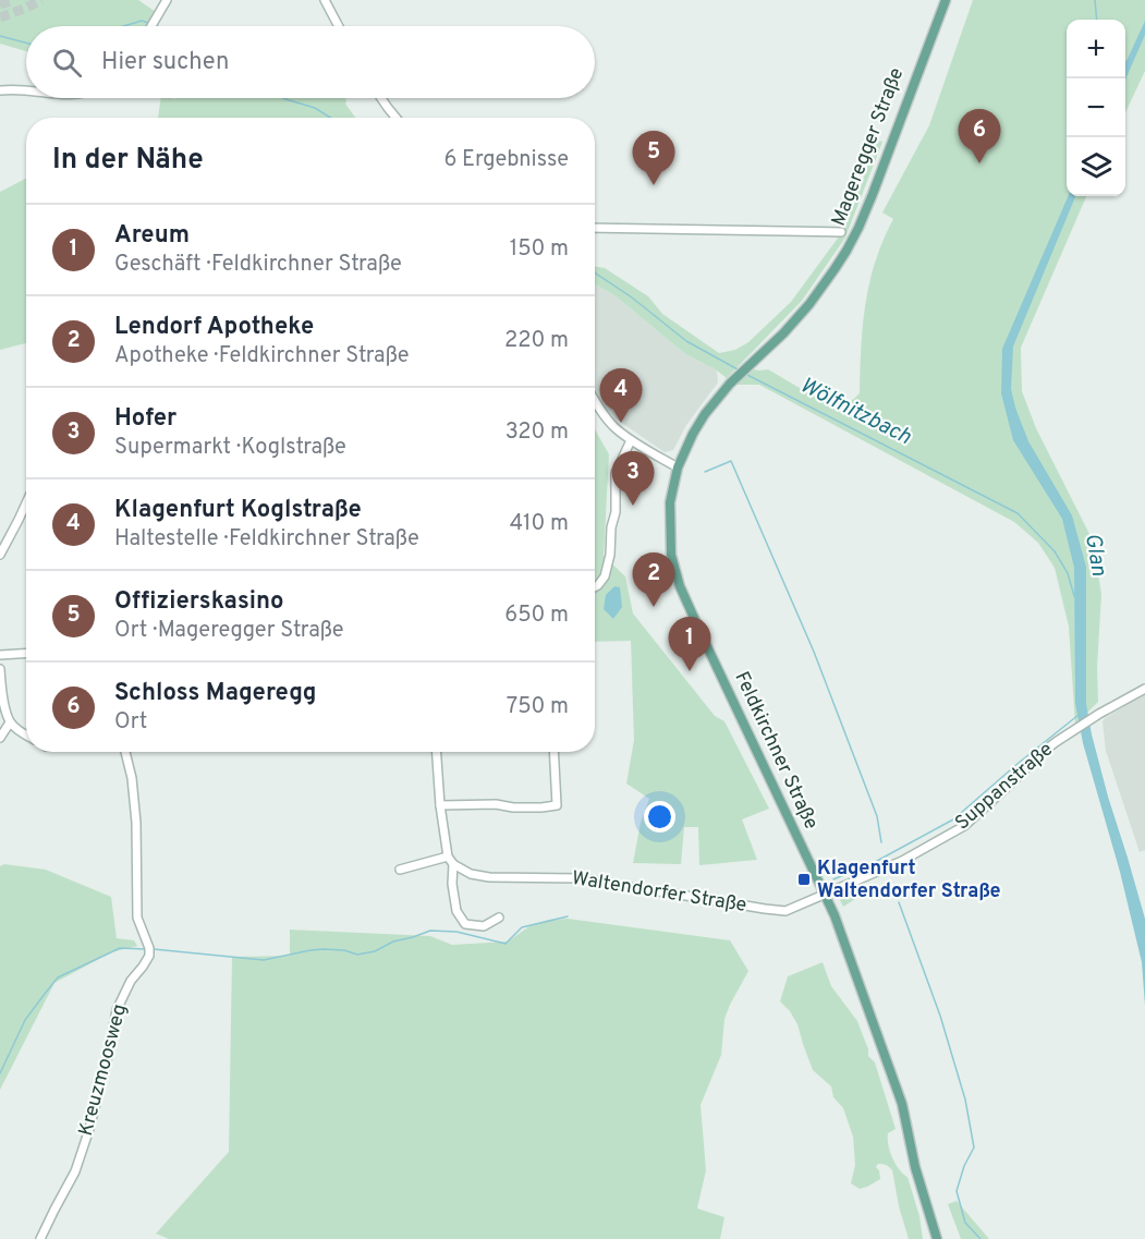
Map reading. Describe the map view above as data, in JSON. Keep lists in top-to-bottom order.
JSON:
{
  "streets": {
    "main road": ["Mageregger Straße", "Feldkirchner Straße"],
    "street": ["Suppanstraße", "Waltendorfer Straße", "Kreuzmoosweg"]
  },
  "crossings": [
    ["Mageregger Straße", "Feldkirchner Straße"],
    ["Feldkirchner Straße", "Suppanstraße"],
    ["Feldkirchner Straße", "Waltendorfer Straße"],
    ["Suppanstraße", "Waltendorfer Straße"]
  ],
  "water": ["Wölfnitzbach", "Glan"],
  "places": {
    "transit": ["Klagenfurt Waltendorfer Straße"]
  },
  "page": {
    "map_buttons": ["+", "−"],
    "search": "Hier suchen",
    "pins": [
      "6",
      "5",
      "4",
      "3",
      "2",
      "1"
    ],
    "heading": ["In der Nähe", "6 Ergebnisse"],
    "list": [
      {
        "mark": "1",
        "name": "Areum",
        "note": "Geschäft · Feldkirchner Straße",
        "value": "150 m"
      },
      {
        "mark": "2",
        "name": "Lendorf Apotheke",
        "note": "Apotheke · Feldkirchner Straße",
        "value": "220 m"
      },
      {
        "mark": "3",
        "name": "Hofer",
        "note": "Supermarkt · Koglstraße",
        "value": "320 m"
      },
      {
        "mark": "4",
        "name": "Klagenfurt Koglstraße",
        "note": "Haltestelle · Feldkirchner Straße",
        "value": "410 m"
      },
      {
        "mark": "5",
        "name": "Offizierskasino",
        "note": "Ort · Mageregger Straße",
        "value": "650 m"
      },
      {
        "mark": "6",
        "name": "Schloss Mageregg",
        "note": "Ort",
        "value": "750 m"
      }
    ]
  }
}
